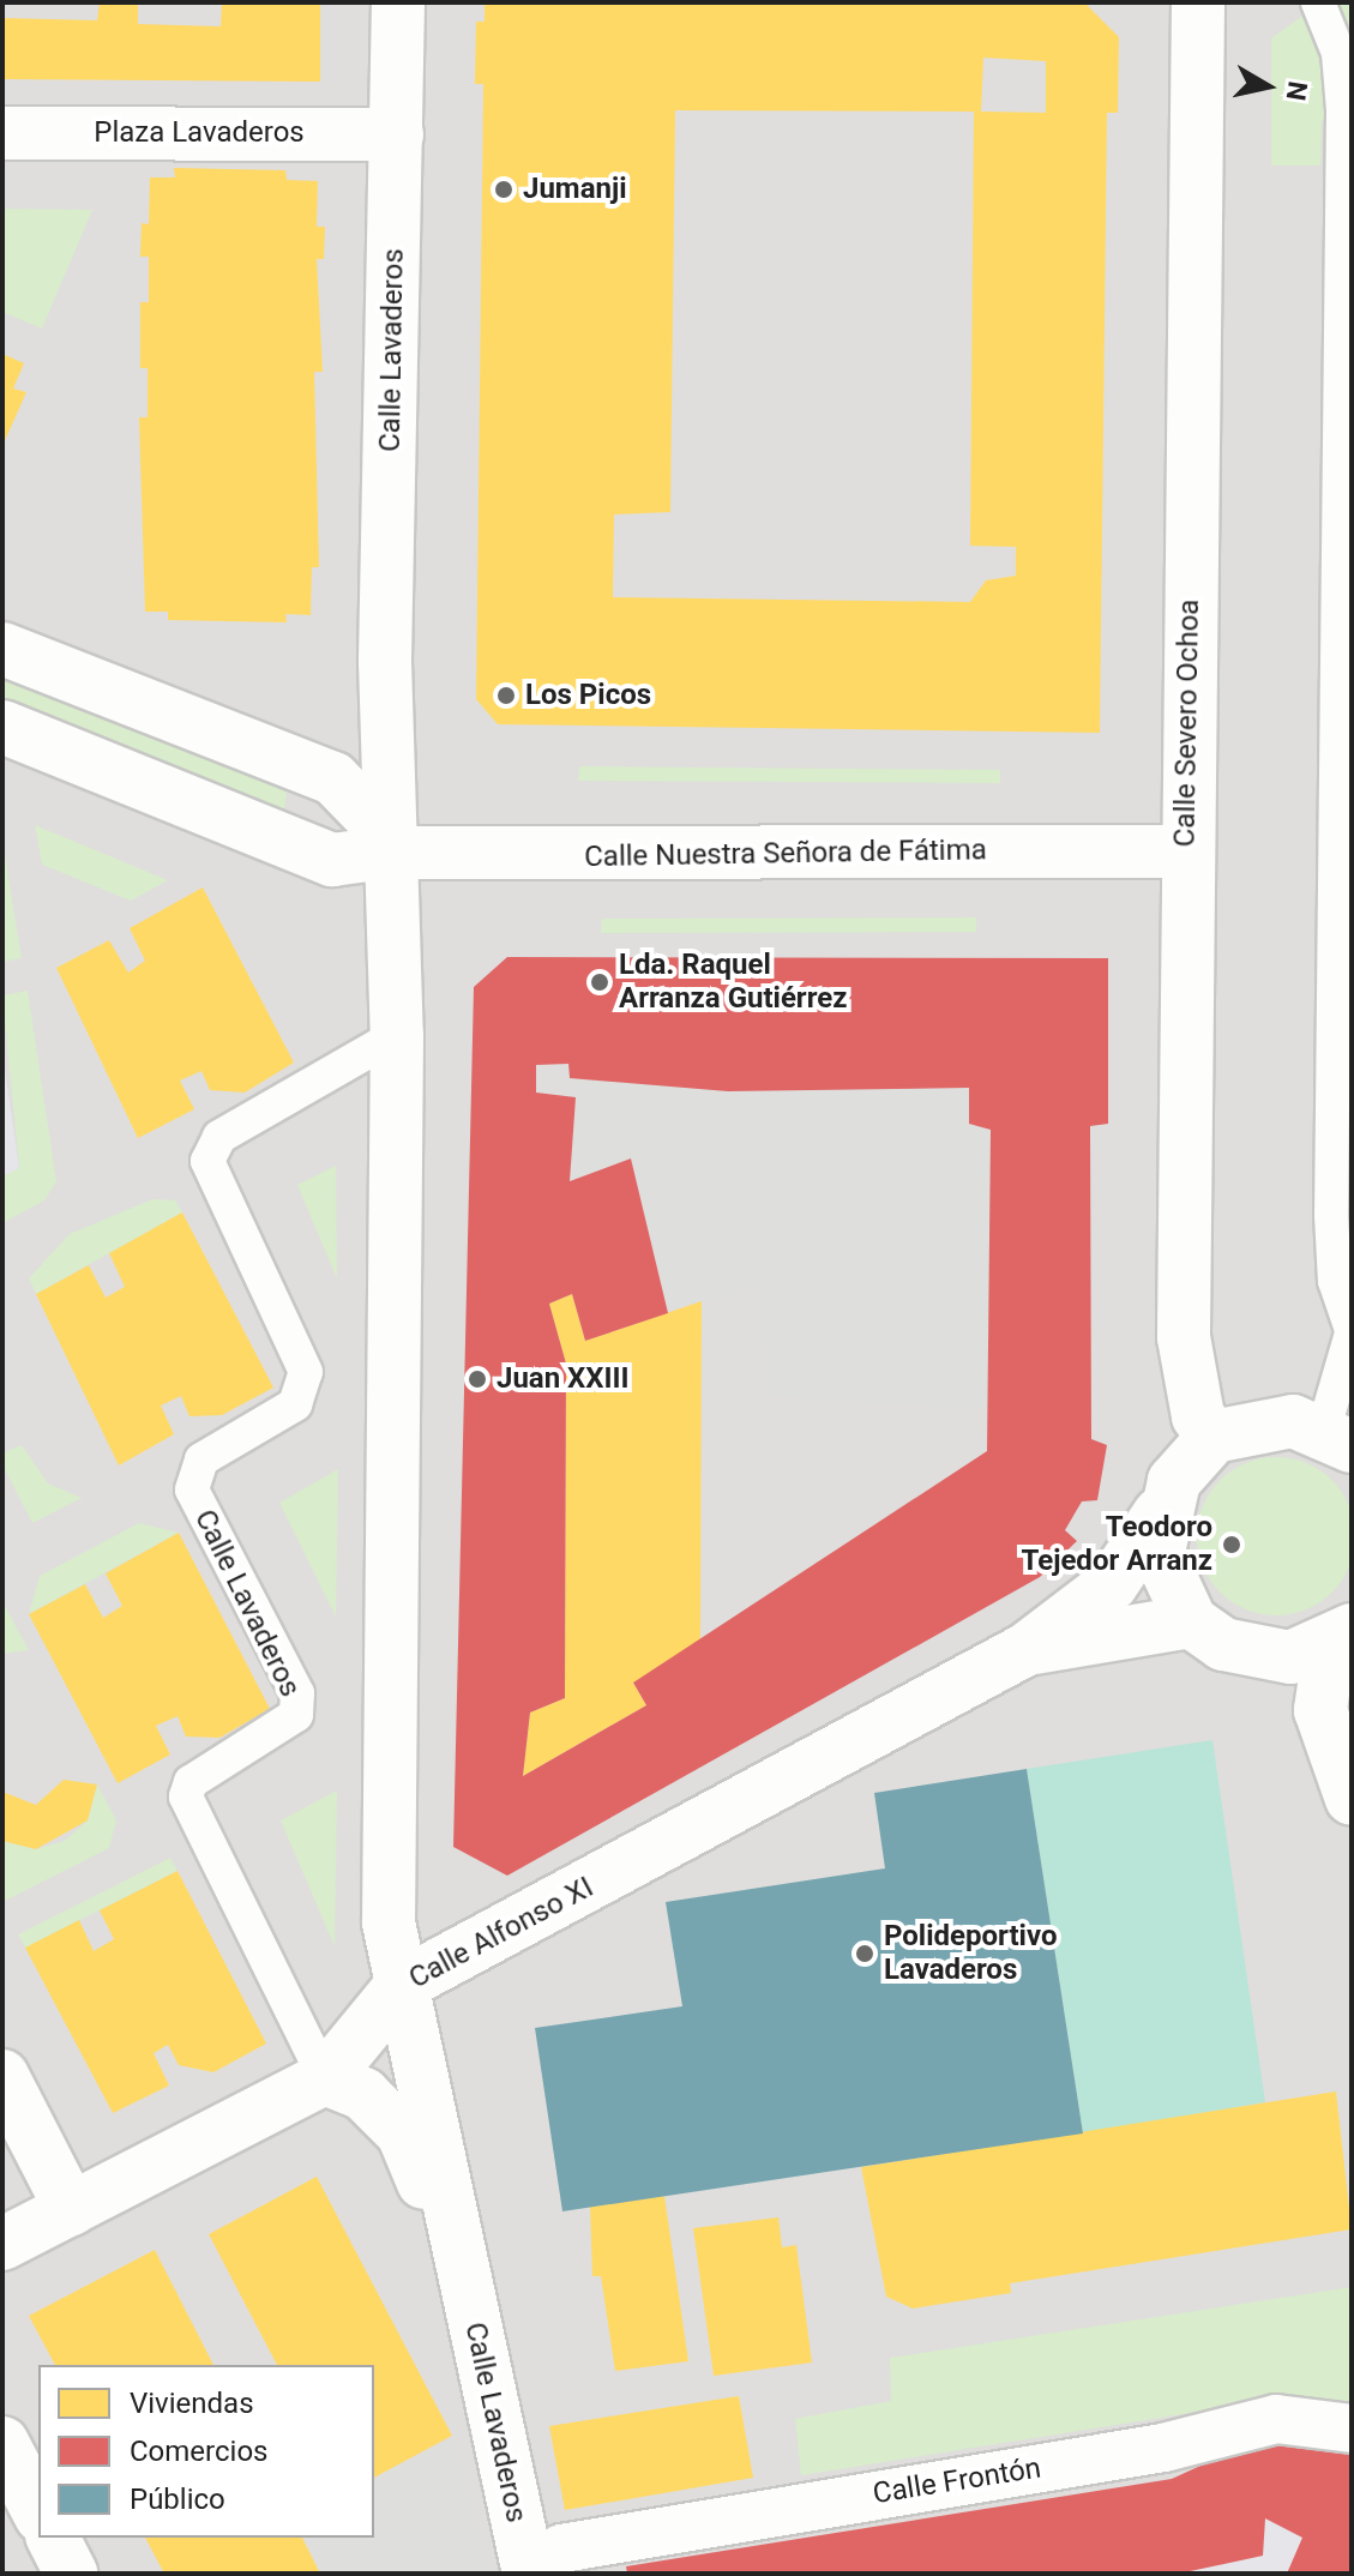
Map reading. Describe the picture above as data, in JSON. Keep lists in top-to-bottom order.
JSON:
{
  "streets": {
    "street": [
      "Plaza Lavaderos",
      "Calle Lavaderos",
      "Calle Severo Ochoa",
      "Calle Nuestra Señora de Fátima",
      "Calle Alfonso XI",
      "Calle Frontón"
    ]
  },
  "crossings": [
    ["Plaza Lavaderos", "Calle Lavaderos"],
    ["Calle Lavaderos", "Calle Nuestra Señora de Fátima"],
    ["Calle Lavaderos", "Calle Alfonso XI"],
    ["Calle Lavaderos", "Calle Frontón"],
    ["Calle Severo Ochoa", "Calle Nuestra Señora de Fátima"],
    ["Calle Severo Ochoa", "Calle Alfonso XI"]
  ],
  "places": [
    "Jumanji",
    "Los Picos",
    "Lda. Raquel Arranza Gutiérrez",
    "Juan XXIII",
    "Teodoro Tejedor Arranz",
    "Polideportivo Lavaderos"
  ],
  "legend": ["Viviendas", "Comercios", "Público"],
  "north": "right"
}
